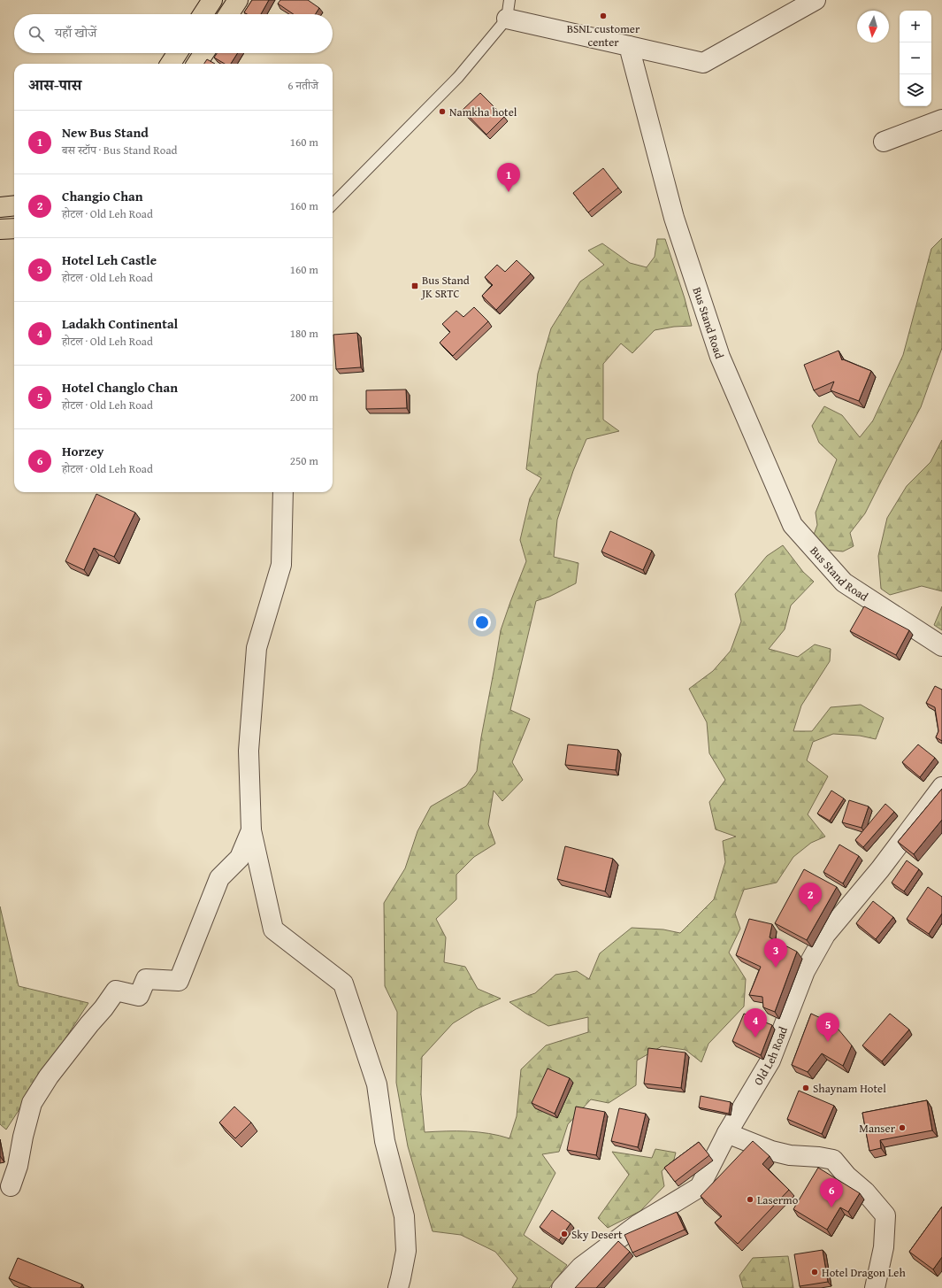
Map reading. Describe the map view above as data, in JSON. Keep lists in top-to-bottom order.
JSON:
{
  "streets": {
    "street": ["Bus Stand Road", "Old Leh Road"]
  },
  "places": {
    "other": [
      "BSNL customer center",
      "Namkha hotel",
      "Shaynam Hotel",
      "Manser",
      "Lasermo",
      "Sky Desert",
      "Hotel Dragon Leh"
    ],
    "transit": ["Bus Stand JK SRTC"]
  },
  "north": "bottom",
  "page": {
    "map_buttons": ["+", "−"],
    "search": "यहाँ खोजें",
    "heading": ["आस-पास", "6 नतीजे"],
    "list": [
      {
        "mark": "1",
        "name": "New Bus Stand",
        "note": "बस स्टॉप · Bus Stand Road",
        "value": "160 m"
      },
      {
        "mark": "2",
        "name": "Changio Chan",
        "note": "होटल · Old Leh Road",
        "value": "160 m"
      },
      {
        "mark": "3",
        "name": "Hotel Leh Castle",
        "note": "होटल · Old Leh Road",
        "value": "160 m"
      },
      {
        "mark": "4",
        "name": "Ladakh Continental",
        "note": "होटल · Old Leh Road",
        "value": "180 m"
      },
      {
        "mark": "5",
        "name": "Hotel Changlo Chan",
        "note": "होटल · Old Leh Road",
        "value": "200 m"
      },
      {
        "mark": "6",
        "name": "Horzey",
        "note": "होटल · Old Leh Road",
        "value": "250 m"
      }
    ],
    "pins": [
      "1",
      "2",
      "3",
      "4",
      "5",
      "6"
    ]
  }
}
